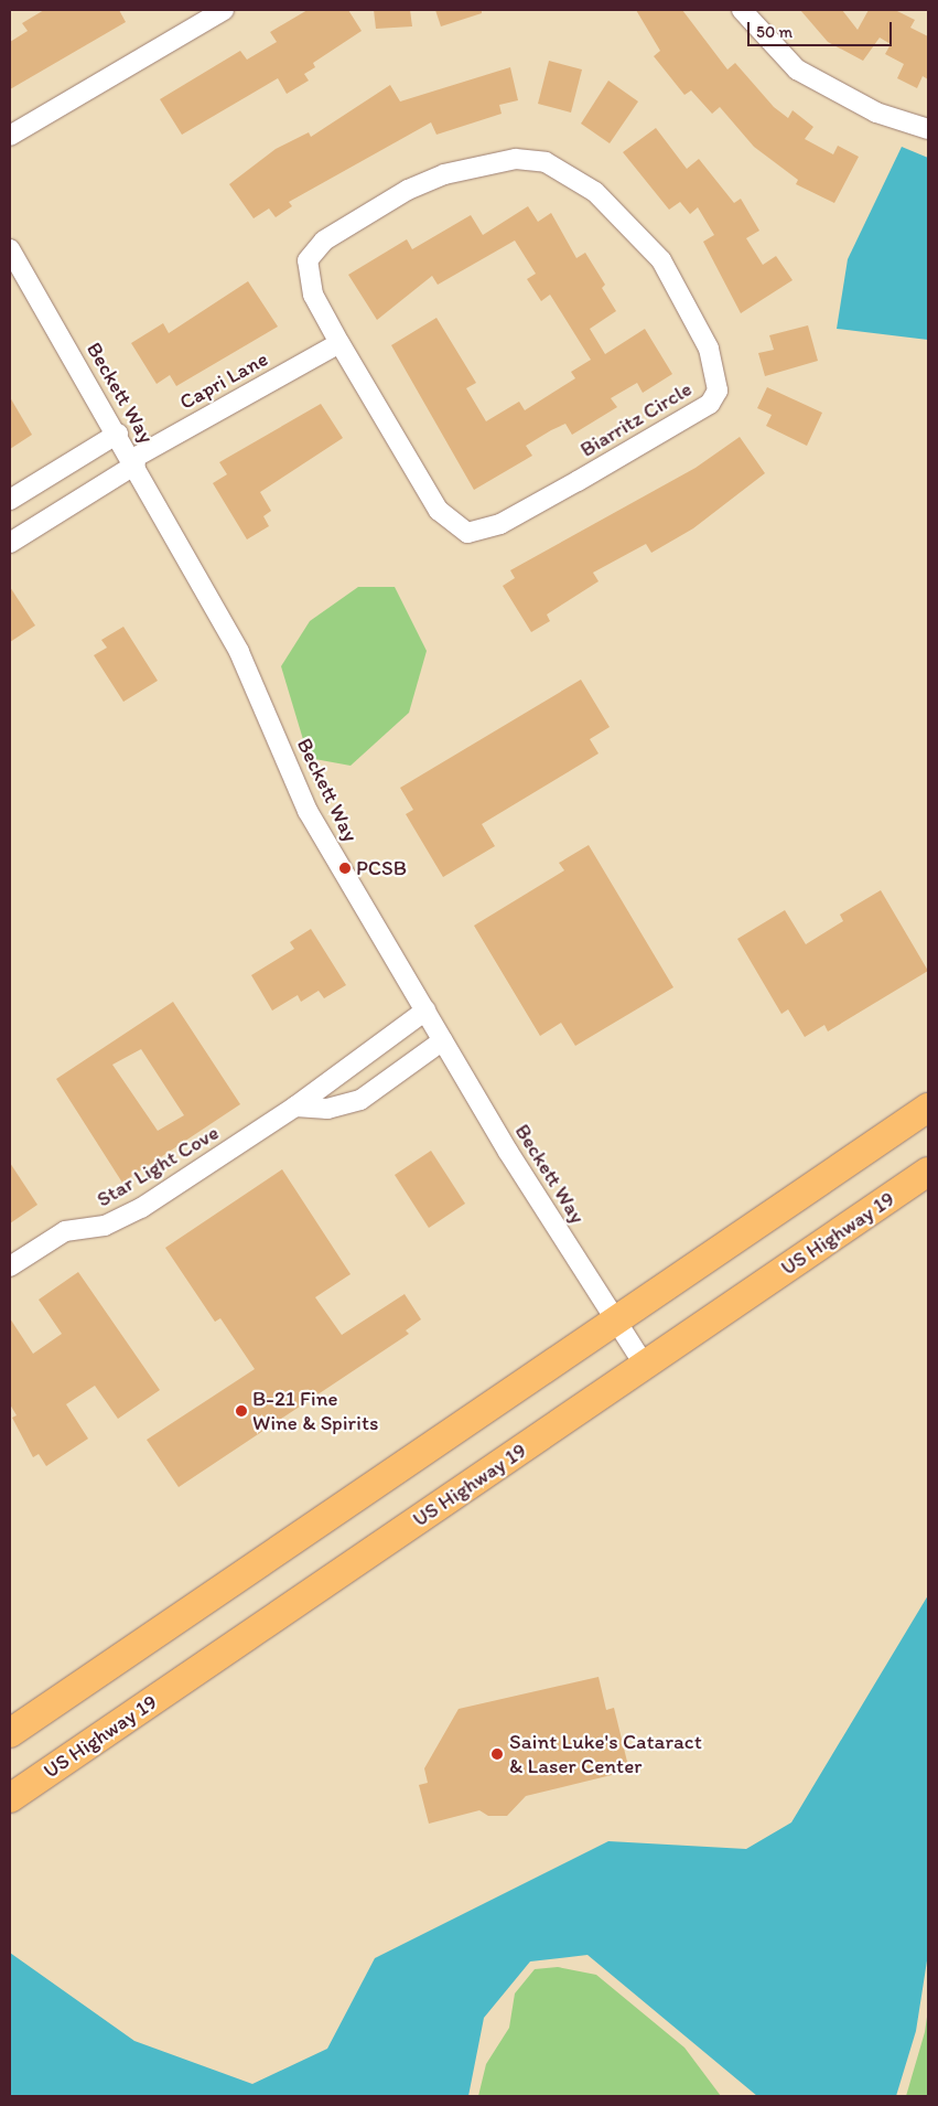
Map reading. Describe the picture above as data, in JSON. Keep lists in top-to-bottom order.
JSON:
{
  "streets": {
    "highway": ["US Highway 19"],
    "street": [
      "Capri Lane",
      "Beckett Way",
      "Biarritz Circle",
      "Star Light Cove"
    ]
  },
  "crossings": [
    ["Capri Lane", "Beckett Way"],
    ["Capri Lane", "Biarritz Circle"],
    ["Beckett Way", "Star Light Cove"],
    ["Beckett Way", "US Highway 19"]
  ],
  "places": ["PCSB", "B-21 Fine Wine & Spirits", "Saint Luke's Cataract & Laser Center"],
  "scale_bar": "50 m"
}
